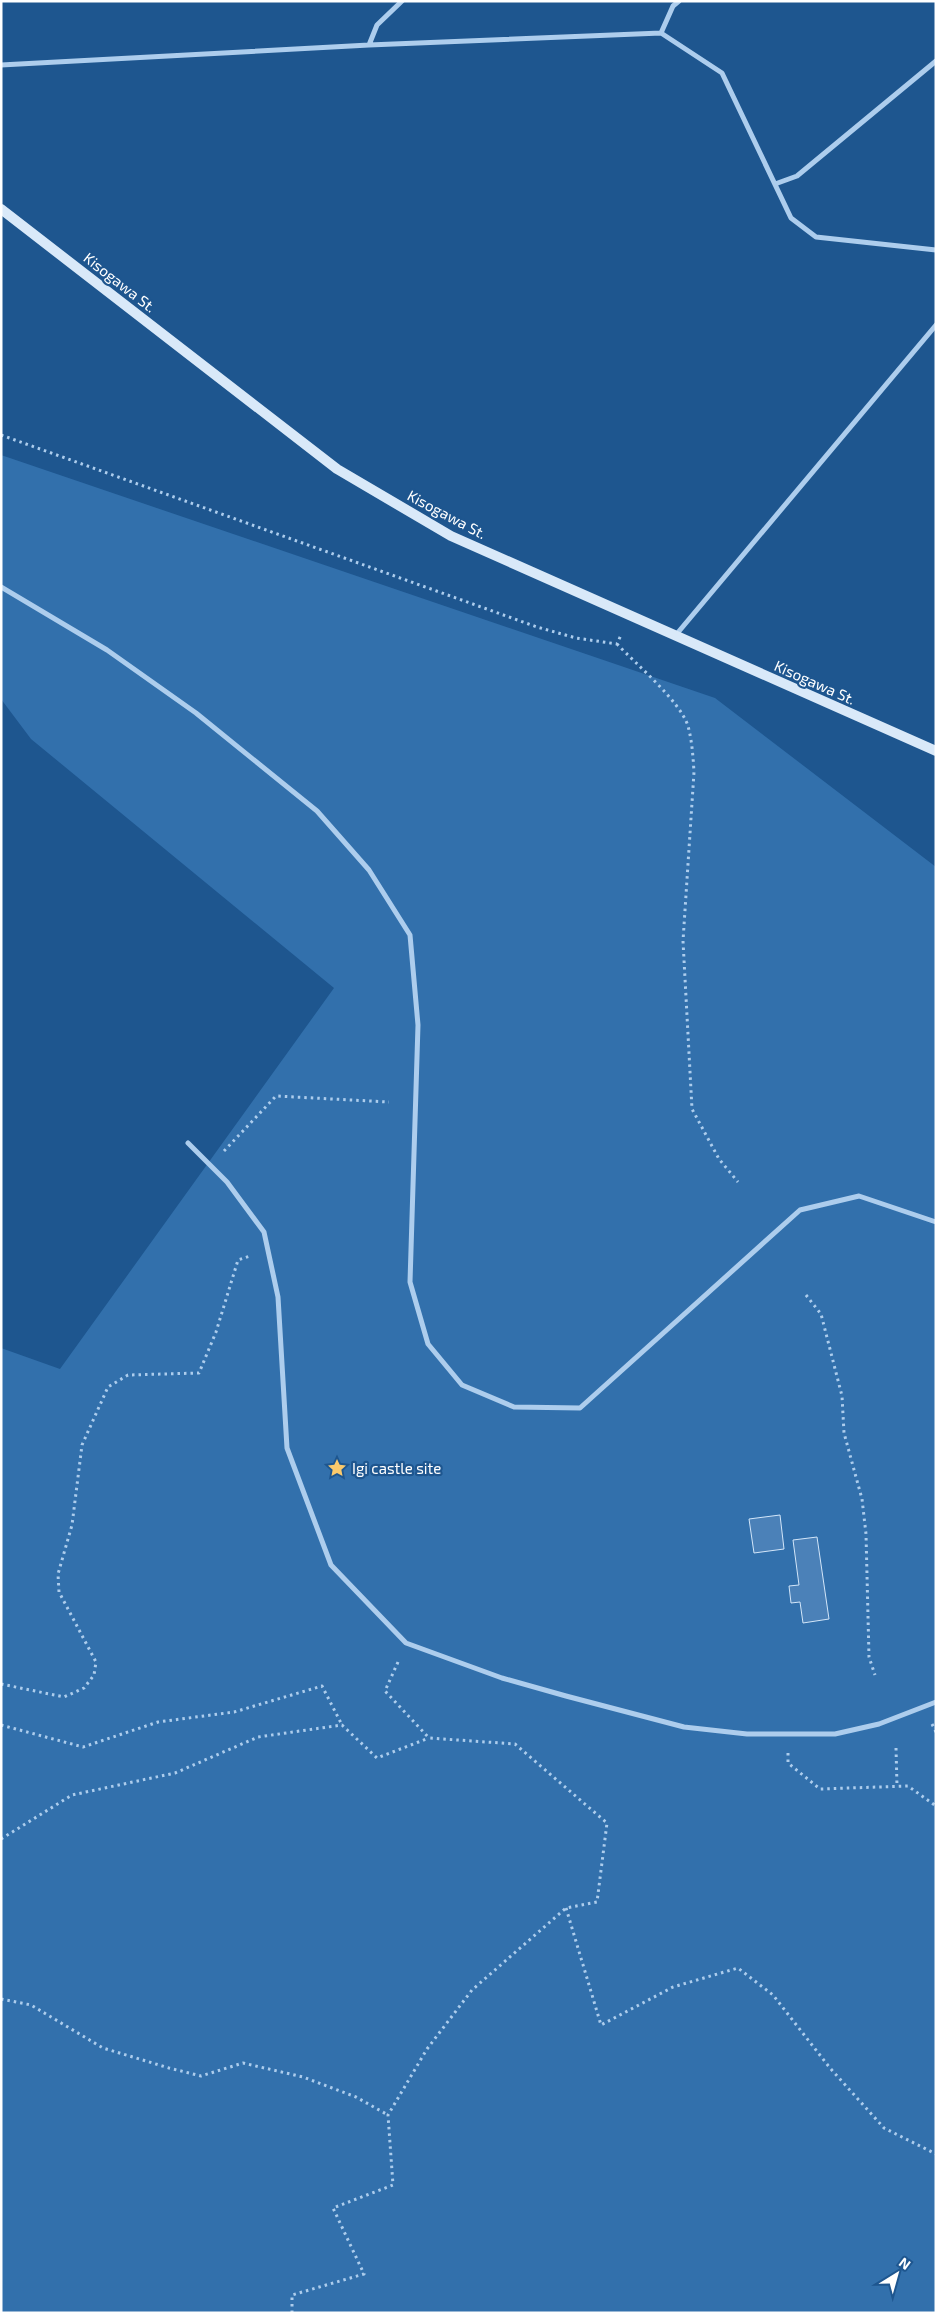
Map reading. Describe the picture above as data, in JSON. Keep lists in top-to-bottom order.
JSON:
{
  "streets": {
    "main road": ["Kisogawa St."]
  },
  "places": {
    "place": ["Igi castle site"]
  },
  "north": "top right"
}
